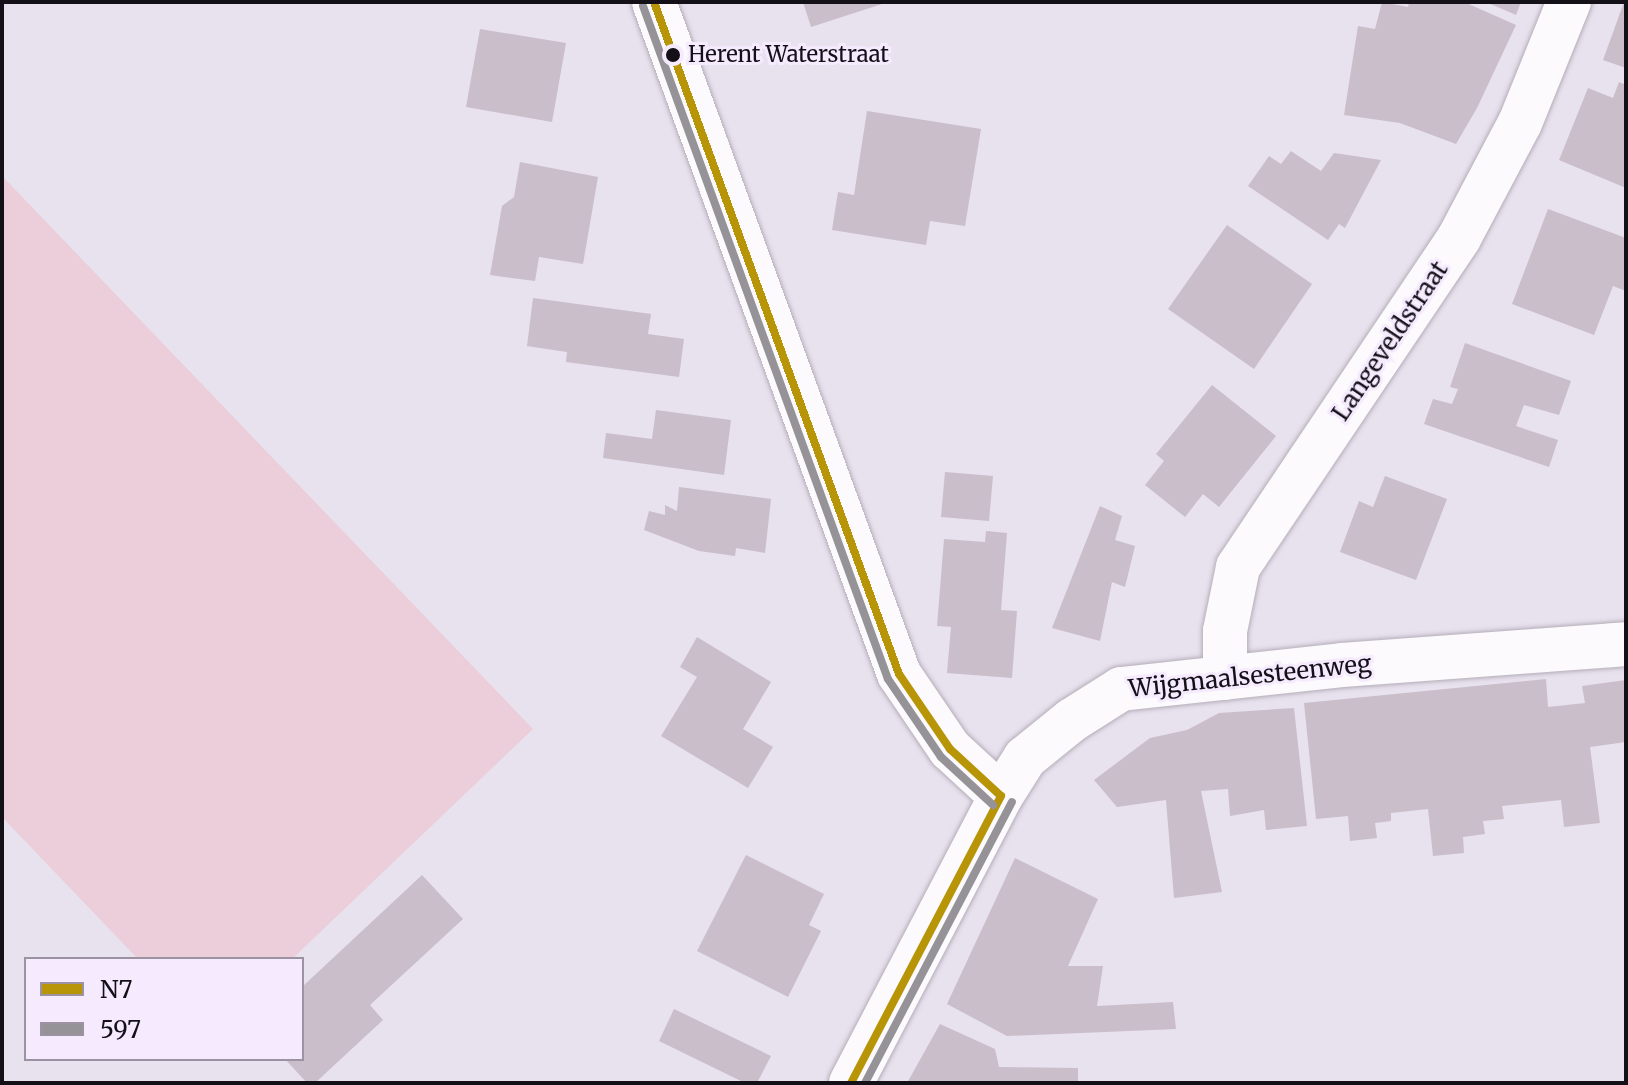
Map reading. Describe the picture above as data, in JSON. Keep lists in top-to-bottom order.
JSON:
{
  "streets": {
    "street": ["Langeveldstraat", "Wijgmaalsesteenweg"]
  },
  "crossings": [
    ["Langeveldstraat", "Wijgmaalsesteenweg"]
  ],
  "places": ["Herent Waterstraat"],
  "lines": ["transit line N7", "transit line 597"],
  "legend": ["N7", "597"]
}
